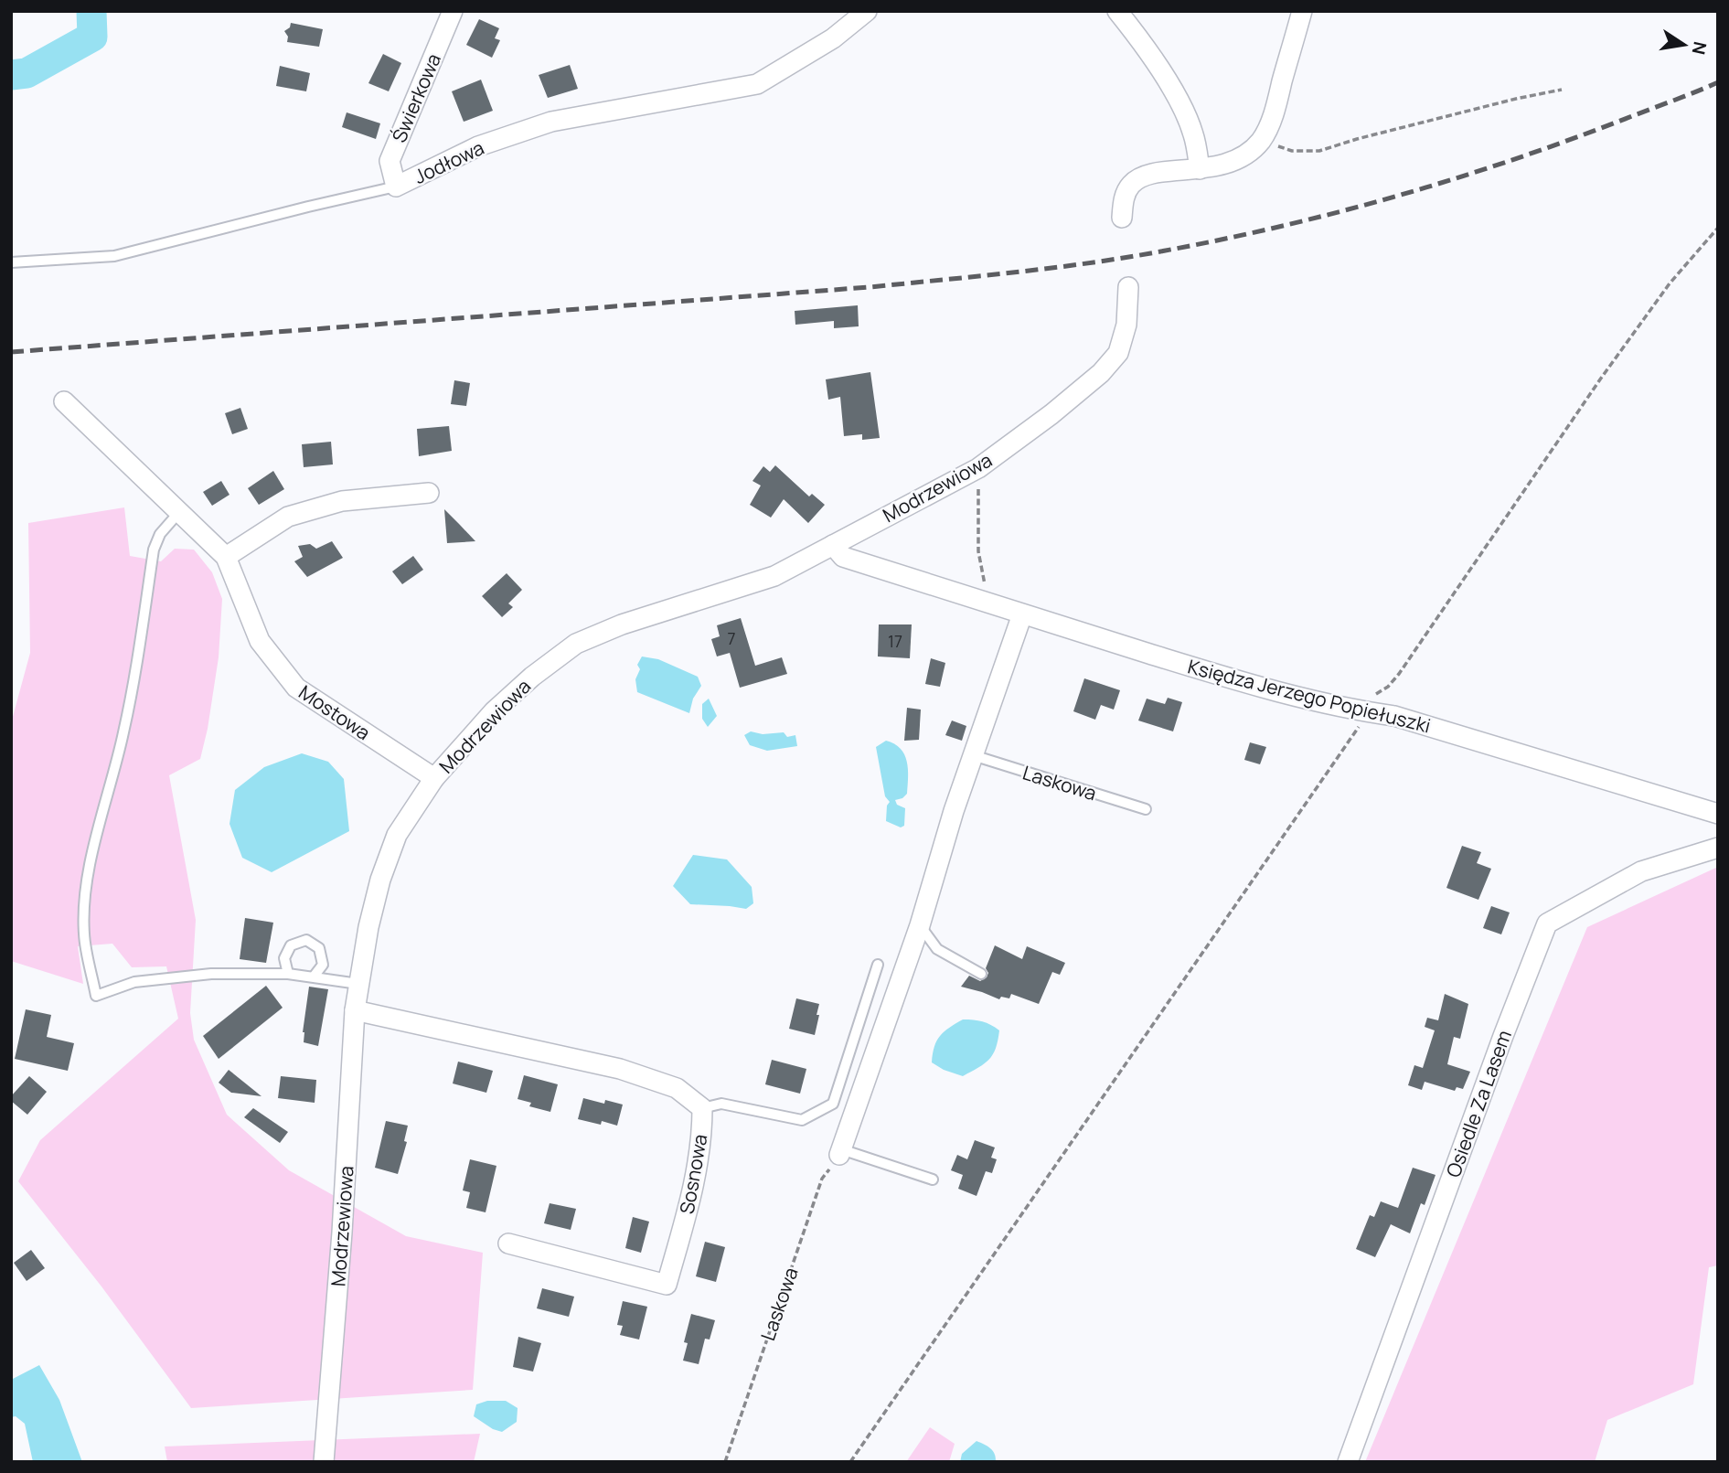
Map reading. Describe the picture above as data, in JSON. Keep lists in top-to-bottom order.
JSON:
{
  "streets": {
    "street": [
      "Świerkowa",
      "Jodłowa",
      "Modrzewiowa",
      "Księdza Jerzego Popiełuszki",
      "Mostowa",
      "Osiedle Za Lasem",
      "Sosnowa"
    ],
    "lane": ["Laskowa"]
  },
  "crossings": [
    ["Świerkowa", "Jodłowa"],
    ["Modrzewiowa", "Księdza Jerzego Popiełuszki"],
    ["Modrzewiowa", "Mostowa"],
    ["Modrzewiowa", "Sosnowa"]
  ],
  "house_numbers": ["7", "17"],
  "north": "right"
}
